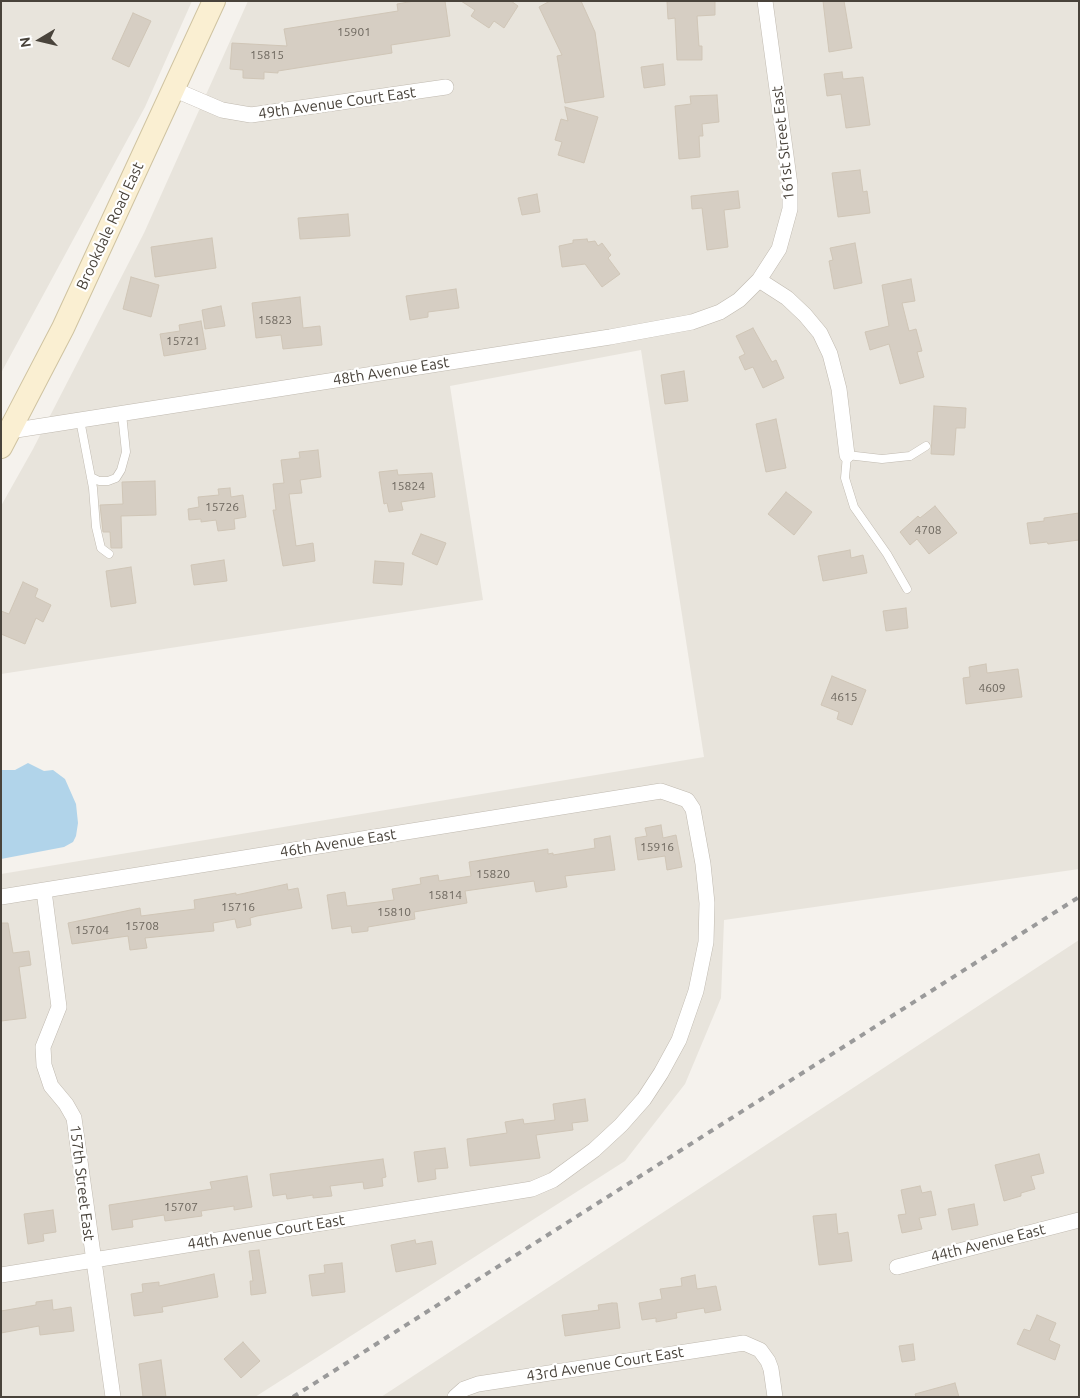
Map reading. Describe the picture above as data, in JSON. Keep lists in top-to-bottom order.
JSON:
{
  "streets": {
    "main road": ["Brookdale Road East"],
    "street": [
      "49th Avenue Court East",
      "161st Street East",
      "48th Avenue East",
      "46th Avenue East",
      "157th Street East",
      "44th Avenue Court East",
      "44th Avenue East",
      "43rd Avenue Court East"
    ]
  },
  "crossings": [
    ["49th Avenue Court East", "Brookdale Road East"],
    ["161st Street East", "48th Avenue East"],
    ["Brookdale Road East", "48th Avenue East"],
    ["46th Avenue East", "157th Street East"],
    ["46th Avenue East", "44th Avenue Court East"],
    ["157th Street East", "44th Avenue Court East"]
  ],
  "house_numbers": [
    "15901",
    "15815",
    "15823",
    "15721",
    "15824",
    "15726",
    "4708",
    "4609",
    "4615",
    "15916",
    "15820",
    "15814",
    "15716",
    "15810",
    "15708",
    "15704",
    "15707"
  ],
  "north": "left"
}
